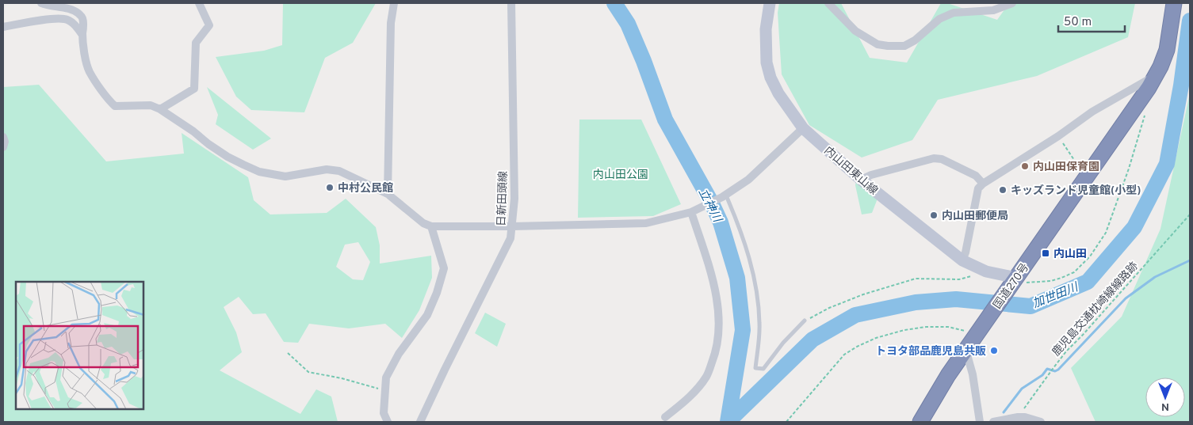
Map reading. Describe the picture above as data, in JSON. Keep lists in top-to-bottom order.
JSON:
{
  "streets": {
    "highway": ["国道270号"],
    "street": ["内山田東山線", "日新田頭線"],
    "path": ["鹿児島交通枕崎線線路跡"]
  },
  "crossings": [
    ["内山田東山線", "国道270号"]
  ],
  "water": ["立神川", "加世田川"],
  "parks": ["内山田公園"],
  "places": {
    "other": [
      "内山田保育園",
      "中村公民館",
      "キッズランド児童館(小型)",
      "内山田郵便局",
      "トヨタ部品鹿児島共販"
    ],
    "transit": ["内山田"]
  },
  "scale_bar": "50 m",
  "north": "bottom"
}
